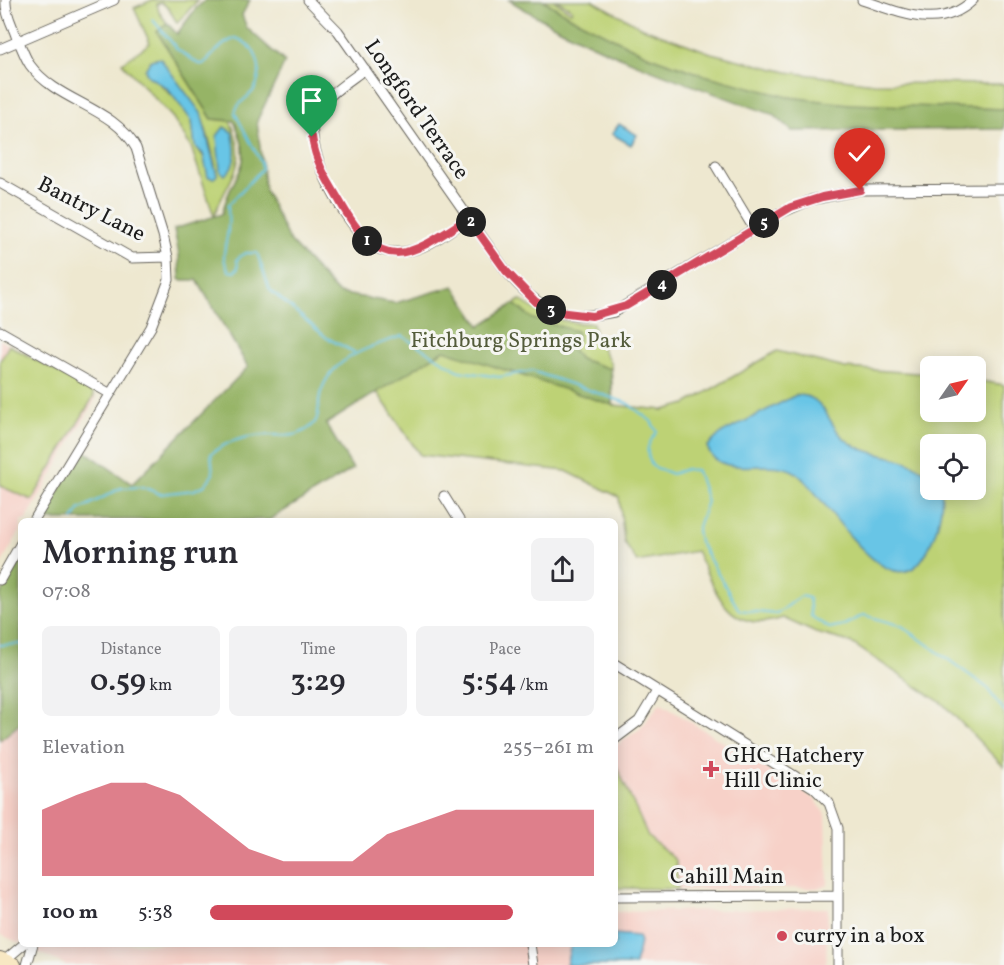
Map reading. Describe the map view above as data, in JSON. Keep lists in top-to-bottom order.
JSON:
{
  "streets": {
    "street": ["Longford Terrace", "Bantry Lane", "Cahill Main"]
  },
  "parks": ["Fitchburg Springs Park"],
  "places": {
    "health": ["GHC Hatchery Hill Clinic"],
    "other": ["curry in a box"]
  },
  "north": "top right",
  "page": {
    "pins": [
      "2",
      "5",
      "1",
      "4",
      "3"
    ],
    "heading": ["Morning run", "07:08"],
    "stats": [
      ["Distance", "0.59 km"],
      ["Time", "3:29"],
      ["Pace", "5:54 /km"]
    ],
    "chart": ["Elevation", "255–261 m"],
    "list": [
      {
        "name": "100 m",
        "note": "5:38"
      }
    ]
  }
}
